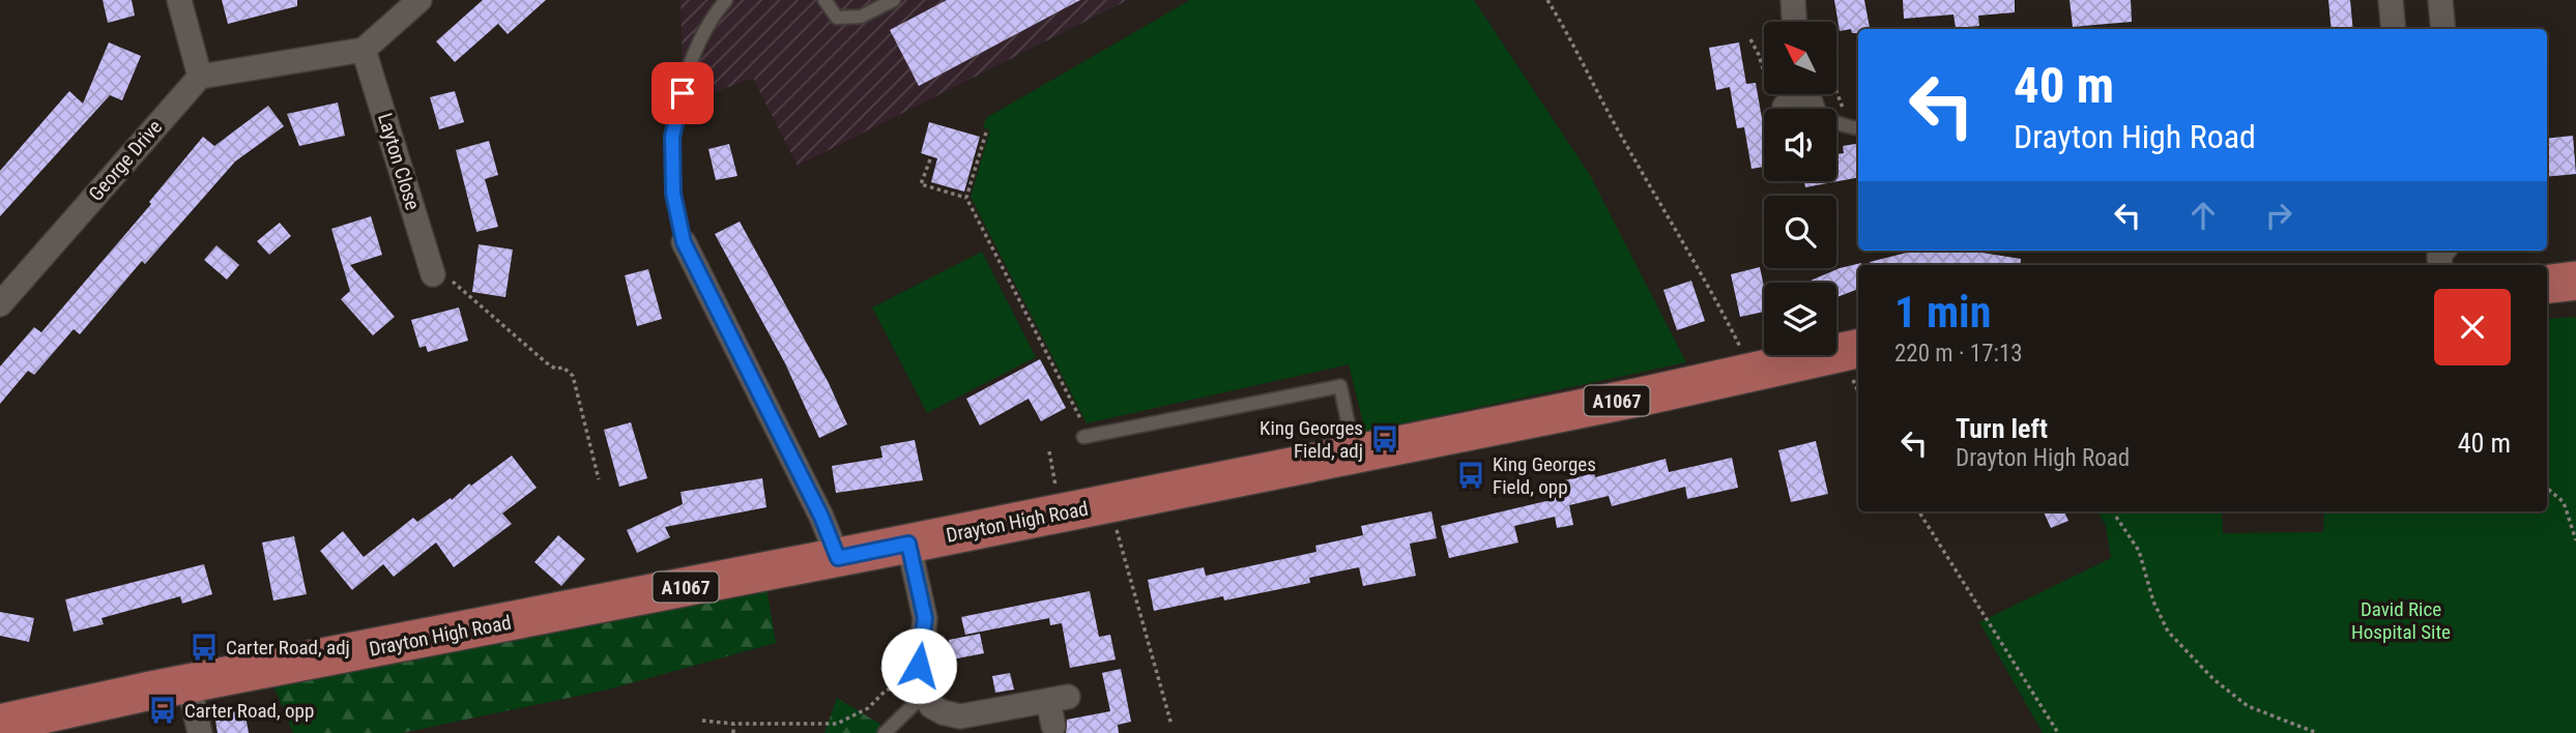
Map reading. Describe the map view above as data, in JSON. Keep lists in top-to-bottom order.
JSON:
{
  "streets": {
    "main road": ["A1067", "Drayton High Road"],
    "street": ["George Drive", "Layton Close"]
  },
  "parks": ["David Rice Hospital Site"],
  "places": {
    "bus stop": [
      "King Georges Field, adj",
      "King Georges Field, opp",
      "Carter Road, adj",
      "Carter Road, opp"
    ]
  },
  "north": "top left",
  "page": {
    "turn": ["40 m", "Drayton High Road"],
    "heading": ["1 min", "220 m · 17:13"],
    "list": [
      {
        "name": "Turn left",
        "note": "Drayton High Road",
        "value": "40 m"
      }
    ]
  }
}
